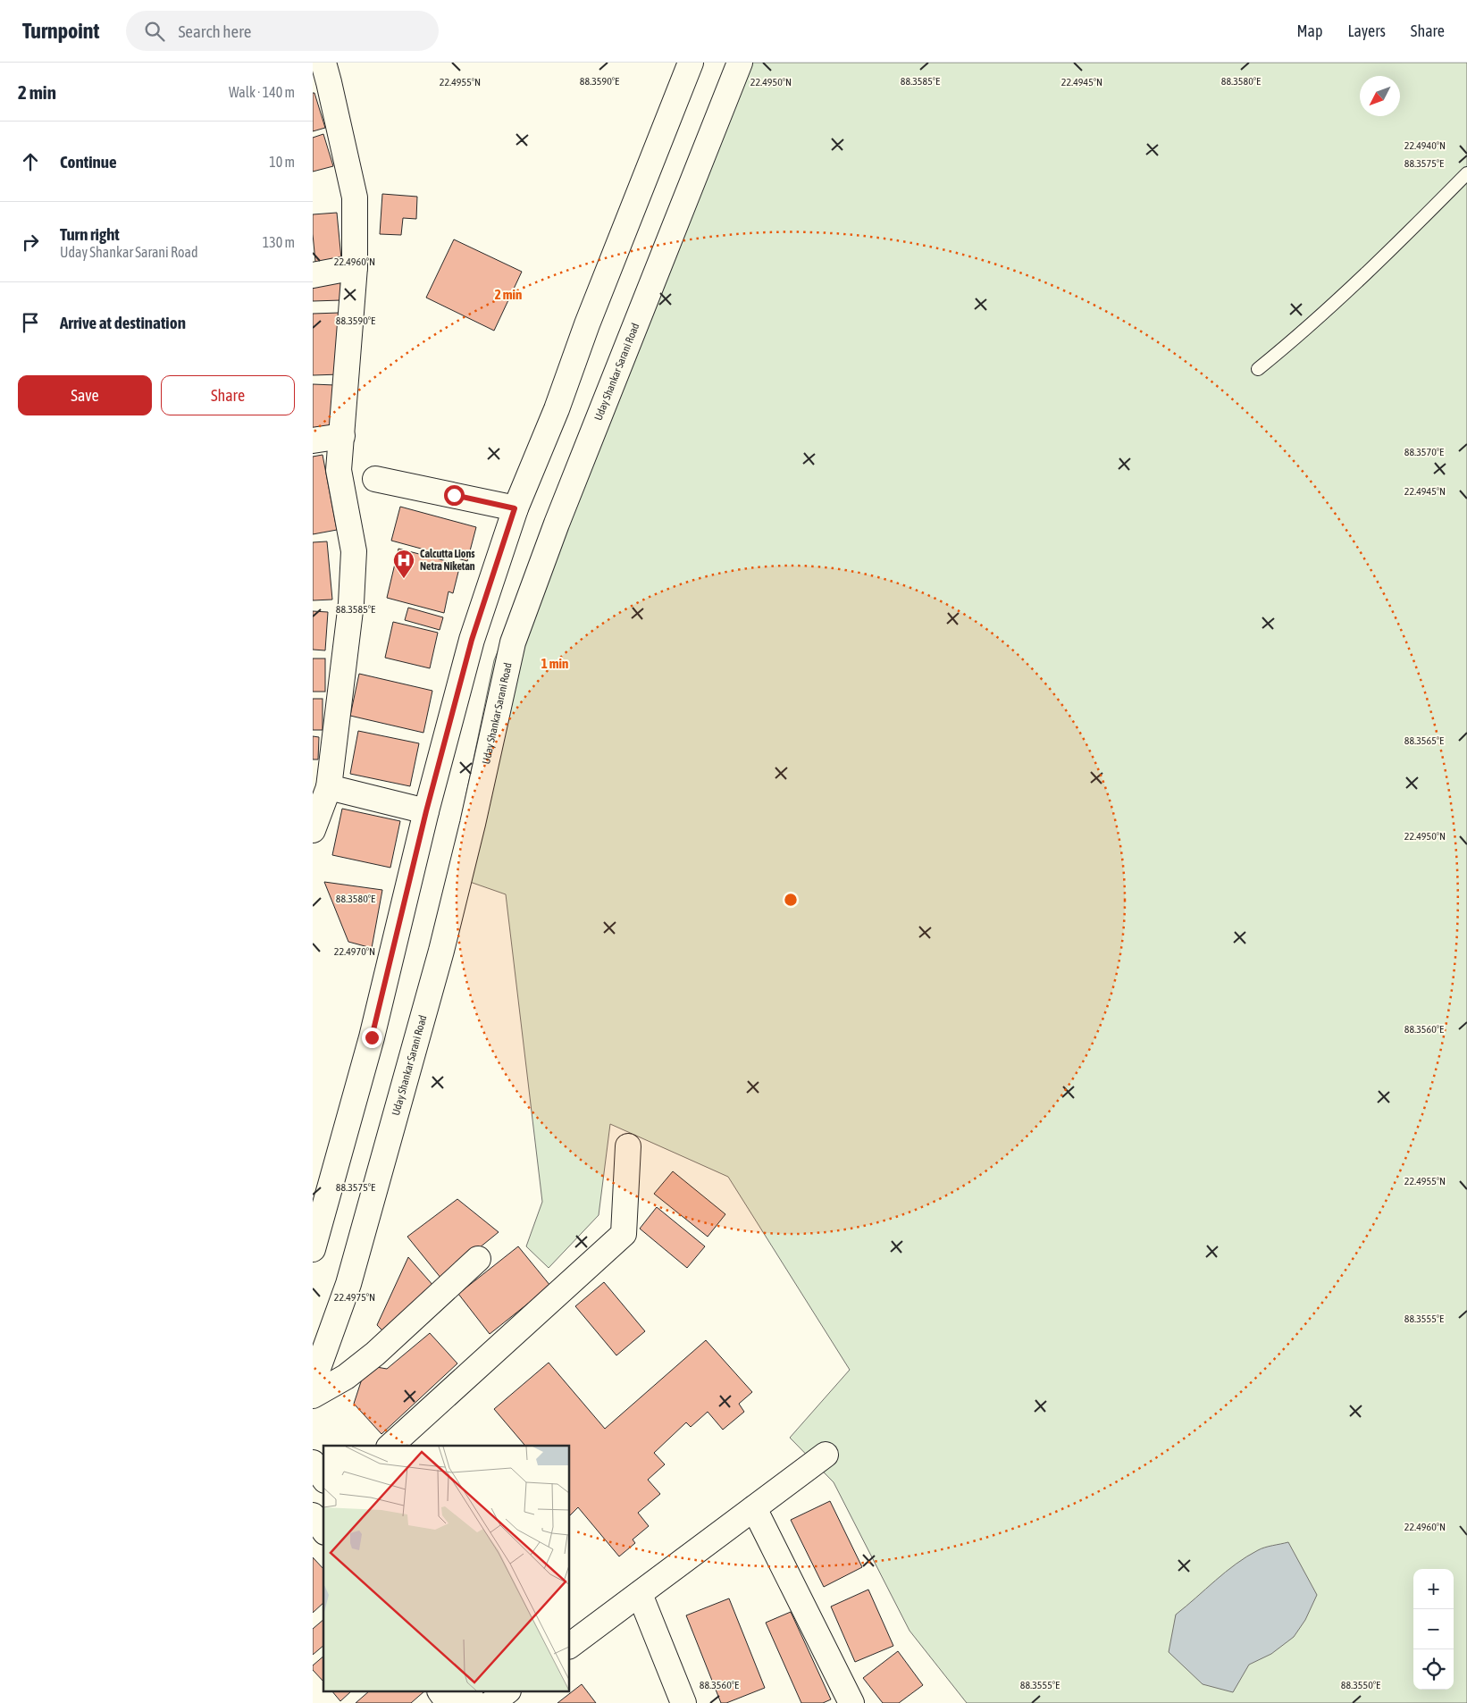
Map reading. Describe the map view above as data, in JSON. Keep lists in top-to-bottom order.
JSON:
{
  "streets": {
    "street": ["Uday Shankar Sarani Road"]
  },
  "places": {
    "hospital": ["Calcutta Lions Netra Niketan"]
  },
  "north": "bottom left",
  "page": {
    "header": "Turnpoint",
    "search": "Search here",
    "nav": ["Map", "Layers", "Share"],
    "heading": ["2 min", "Walk · 140 m"],
    "list": [
      ["Continue", "10 m"],
      ["Turn right", "Uday Shankar Sarani Road", "130 m"],
      "Arrive at destination"
    ],
    "buttons": ["Save", "Share"],
    "map_buttons": ["+", "−"]
  },
  "coordinates": [
    "88.3590°E",
    "88.3585°E",
    "88.3580°E",
    "22.4955°N",
    "22.4950°N",
    "22.4945°N",
    "22.4940°N",
    "88.3575°E",
    "22.4960°N",
    "88.3570°E",
    "88.3565°E",
    "22.4970°N",
    "88.3560°E",
    "22.4975°N",
    "88.3555°E",
    "88.3550°E"
  ],
  "rings": ["2 min", "1 min"]
}
